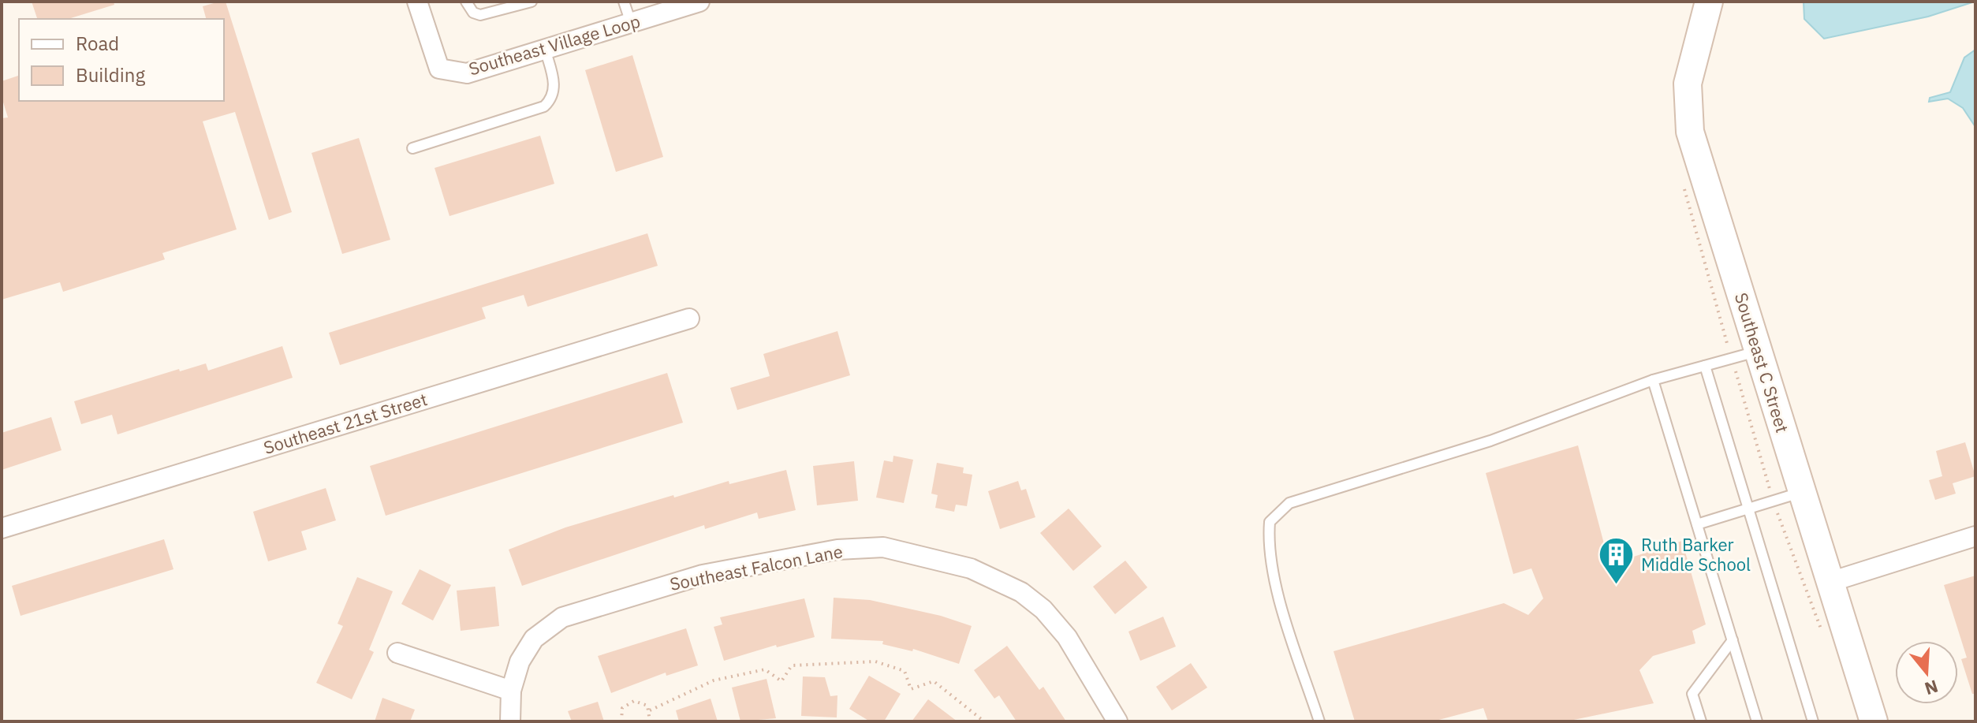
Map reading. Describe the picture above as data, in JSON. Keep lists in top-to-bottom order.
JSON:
{
  "streets": {
    "street": [
      "Southeast Village Loop",
      "Southeast C Street",
      "Southeast 21st Street",
      "Southeast Falcon Lane"
    ]
  },
  "places": {
    "building": ["Ruth Barker Middle School"]
  },
  "legend": ["Road", "Building"],
  "north": "bottom"
}
